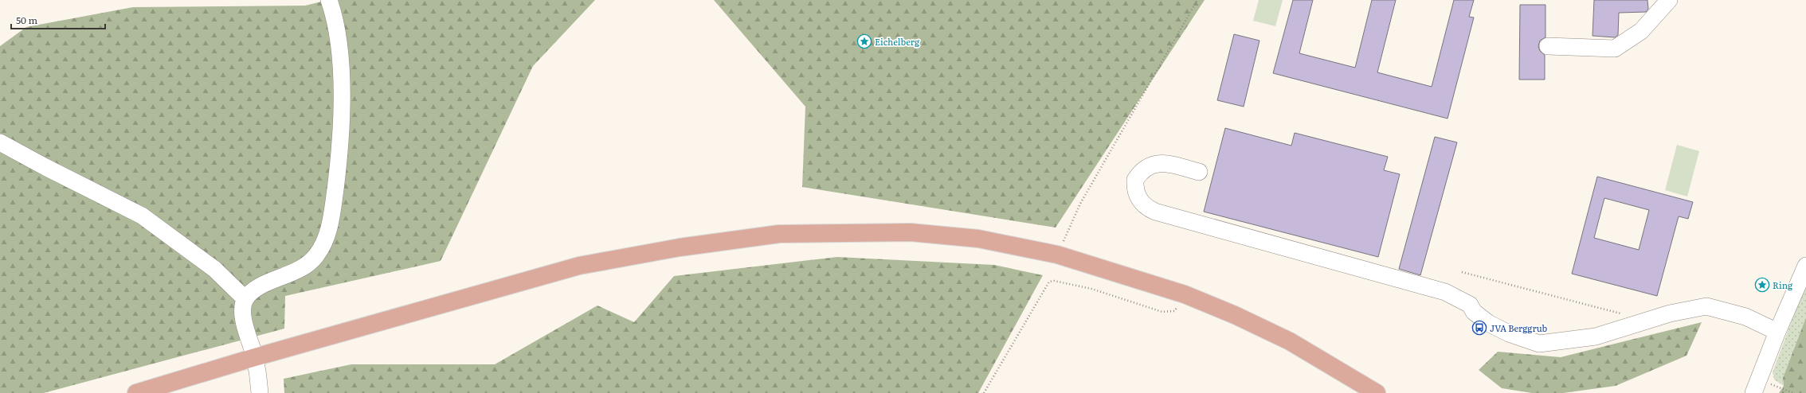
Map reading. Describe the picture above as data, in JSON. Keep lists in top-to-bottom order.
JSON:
{
  "places": {
    "place": ["Eichelberg", "Ring"],
    "bus stop": ["JVA Berggrub"]
  },
  "scale_bar": "50 m"
}
